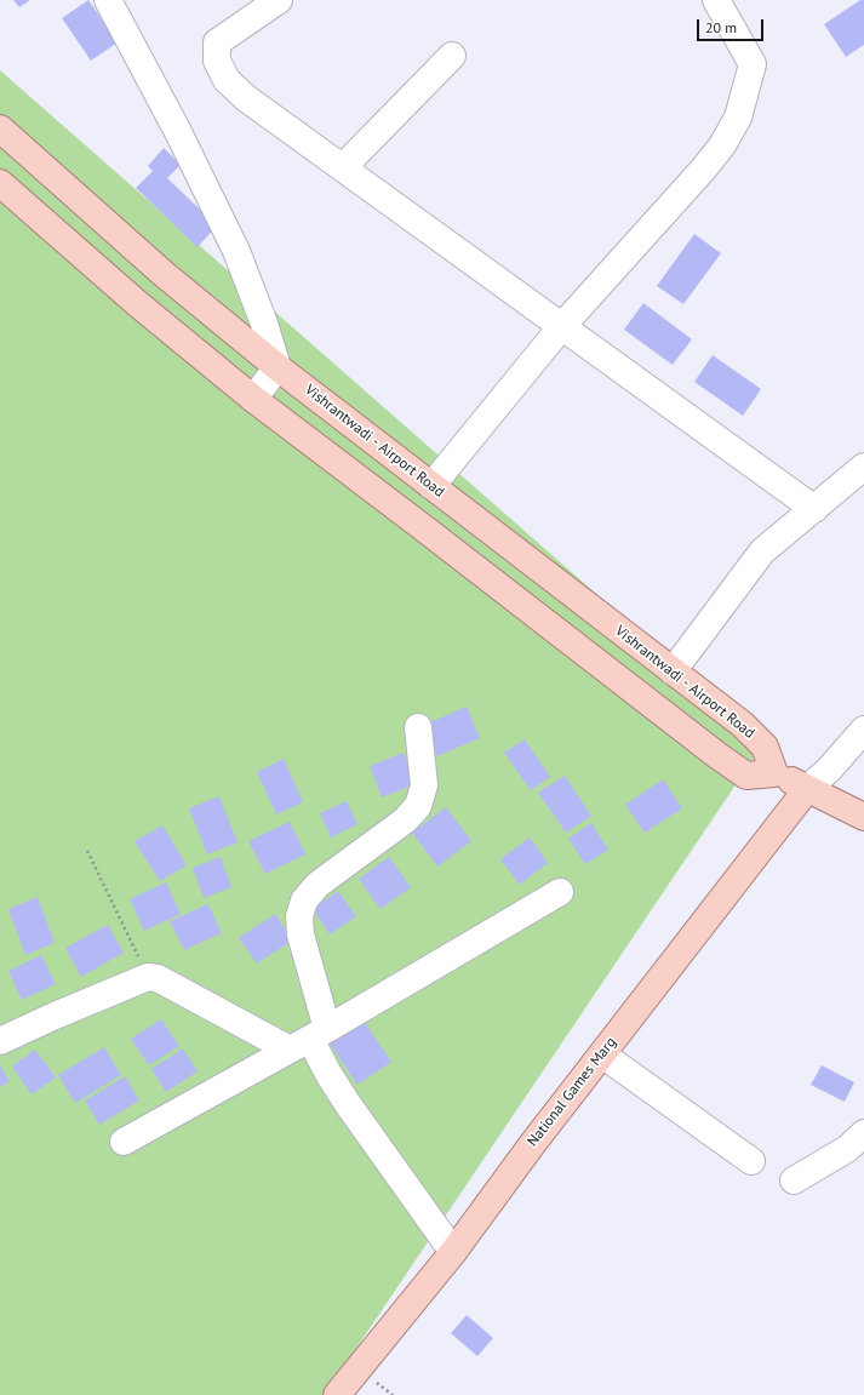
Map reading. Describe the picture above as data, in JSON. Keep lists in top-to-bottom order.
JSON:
{
  "streets": {
    "main road": ["Vishrantwadi - Airport Road", "National Games Marg"]
  },
  "scale_bar": "20 m"
}
